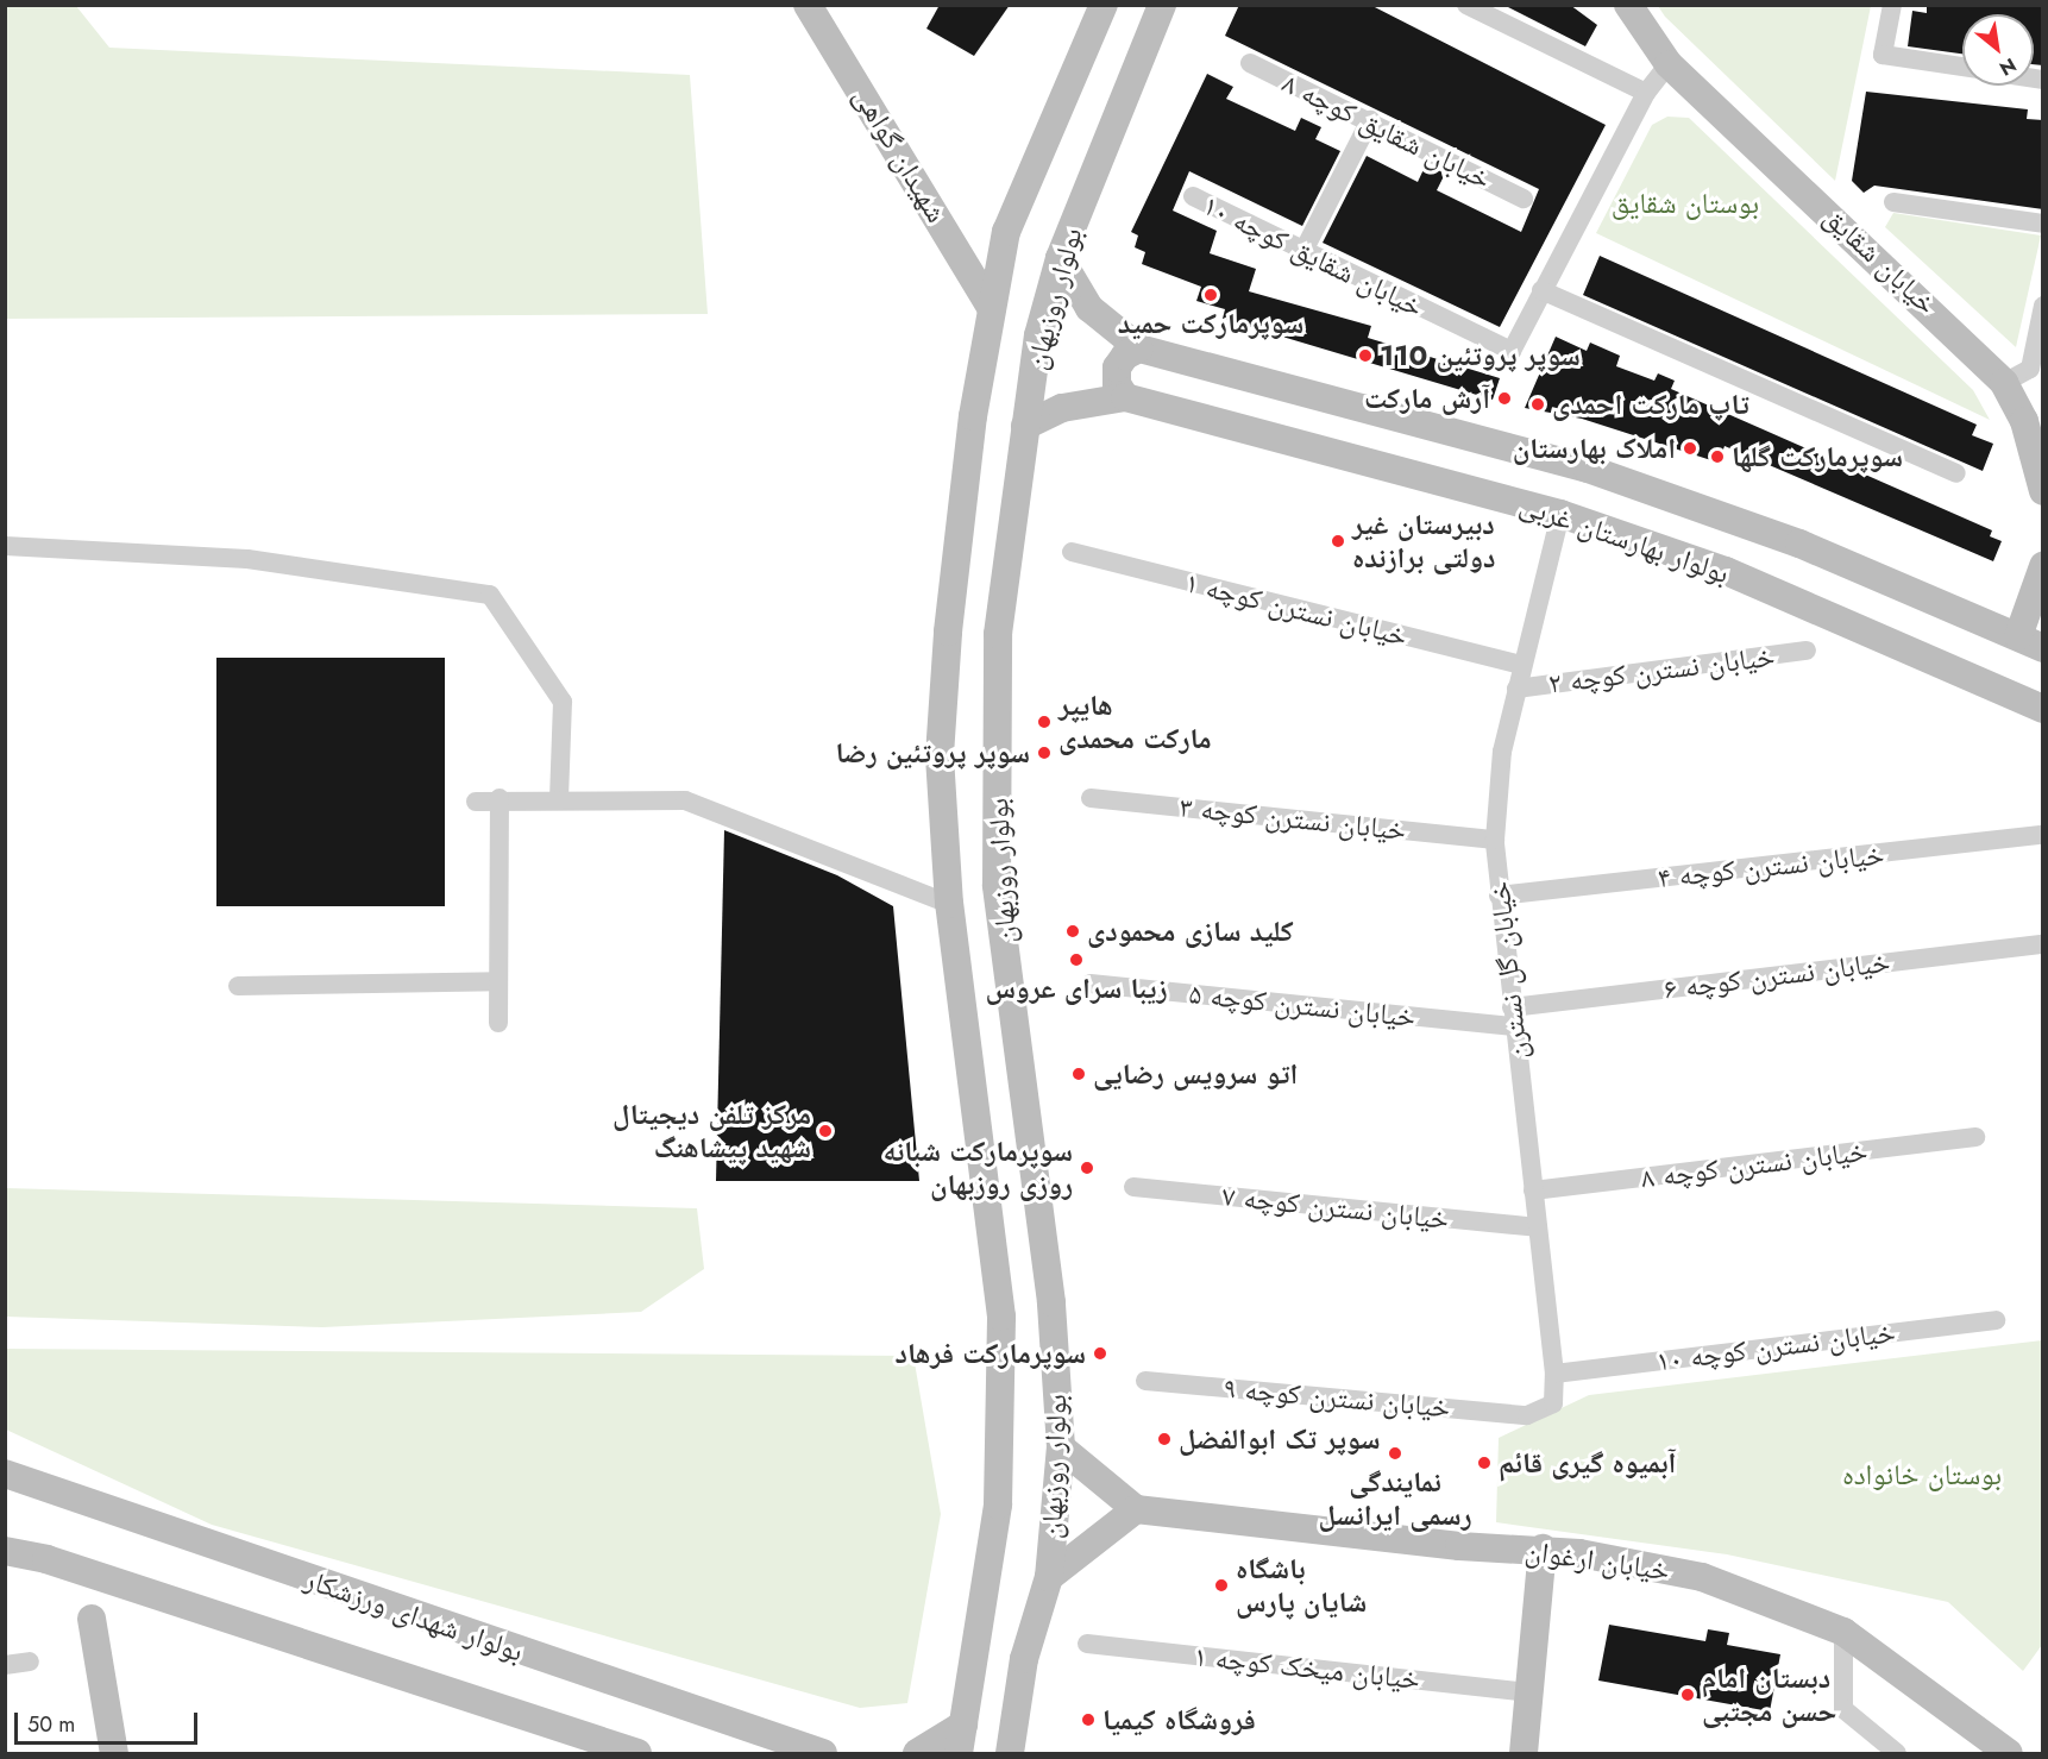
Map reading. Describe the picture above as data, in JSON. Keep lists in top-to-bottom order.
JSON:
{
  "streets": {
    "main road": [
      "شهیدان گواهی",
      "خیابان شقایق",
      "بولوار روزبهان",
      "بولوار بهارستان غربی",
      "خیابان ارغوان",
      "بولوار شهدای ورزشکار"
    ],
    "street": [
      "خیابان شقایق کوچه ۸",
      "خیابان شقایق کوچه ۱۰",
      "خیابان نسترن کوچه ۱",
      "خیابان نسترن کوچه ۲",
      "خیابان نسترن کوچه ۳",
      "خیابان نسترن کوچه ۴",
      "خیابان گل نسترن",
      "خیابان نسترن کوچه ۶",
      "خیابان نسترن کوچه ۵",
      "خیابان نسترن کوچه ۸",
      "خیابان نسترن کوچه ۷",
      "خیابان نسترن کوچه ۱۰",
      "خیابان نسترن کوچه ۹",
      "خیابان میخک کوچه ۱"
    ]
  },
  "crossings": [
    ["شهیدان گواهی", "بولوار روزبهان"],
    ["بولوار روزبهان", "بولوار بهارستان غربی"],
    ["بولوار بهارستان غربی", "خیابان گل نسترن"],
    ["خیابان نسترن کوچه ۱", "خیابان گل نسترن"],
    ["خیابان نسترن کوچه ۲", "خیابان گل نسترن"],
    ["خیابان نسترن کوچه ۳", "خیابان گل نسترن"],
    ["خیابان نسترن کوچه ۴", "خیابان گل نسترن"],
    ["خیابان گل نسترن", "خیابان نسترن کوچه ۶"],
    ["خیابان گل نسترن", "خیابان نسترن کوچه ۵"],
    ["خیابان گل نسترن", "خیابان نسترن کوچه ۸"],
    ["خیابان گل نسترن", "خیابان نسترن کوچه ۷"],
    ["خیابان گل نسترن", "خیابان نسترن کوچه ۱۰"],
    ["خیابان گل نسترن", "خیابان نسترن کوچه ۹"],
    ["خیابان نسترن کوچه ۶", "خیابان نسترن کوچه ۵"]
  ],
  "parks": ["بوستان شقایق", "بوستان خانواده"],
  "places": [
    "سوپرمارکت حمید",
    "سوپر پروتئین 110",
    "آرش مارکت",
    "تاپ مارکت احمدی",
    "املاک بهارستان",
    "سوپرمارکت گلها",
    "دبیرستان غیر دولتی برازنده",
    "هایپر مارکت محمدی",
    "سوپر پروتئین رضا",
    "کلید سازی محمودی",
    "زیبا سرای عروس",
    "اتو سرویس رضایی",
    "مرکز تلفن دیجیتال شهید پیشاهنگ",
    "سوپرمارکت شبانه روزی روزبهان",
    "سوپرمارکت فرهاد",
    "سوپر تک ابوالفضل",
    "نمایندگی رسمی ایرانسل",
    "آبمیوه گیری قائم",
    "باشگاه شایان پارس",
    "دبستان امام حسن مجتبی",
    "فروشگاه کیمیا"
  ],
  "scale_bar": "50 m",
  "north": "bottom right"
}
